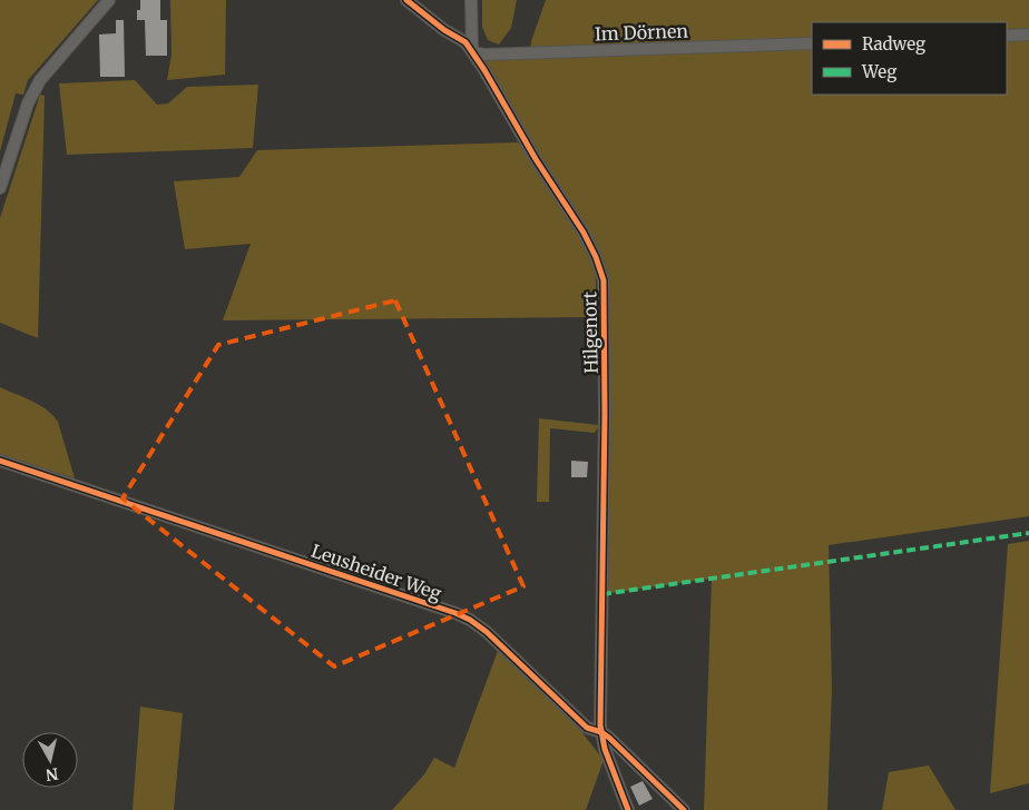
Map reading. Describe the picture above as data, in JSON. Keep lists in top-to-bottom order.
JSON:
{
  "streets": {
    "street": ["Im Dörnen", "Hilgenort", "Leusheider Weg"]
  },
  "crossings": [
    ["Im Dörnen", "Hilgenort"],
    ["Hilgenort", "Leusheider Weg"]
  ],
  "legend": ["Radweg", "Weg"],
  "north": "bottom"
}
